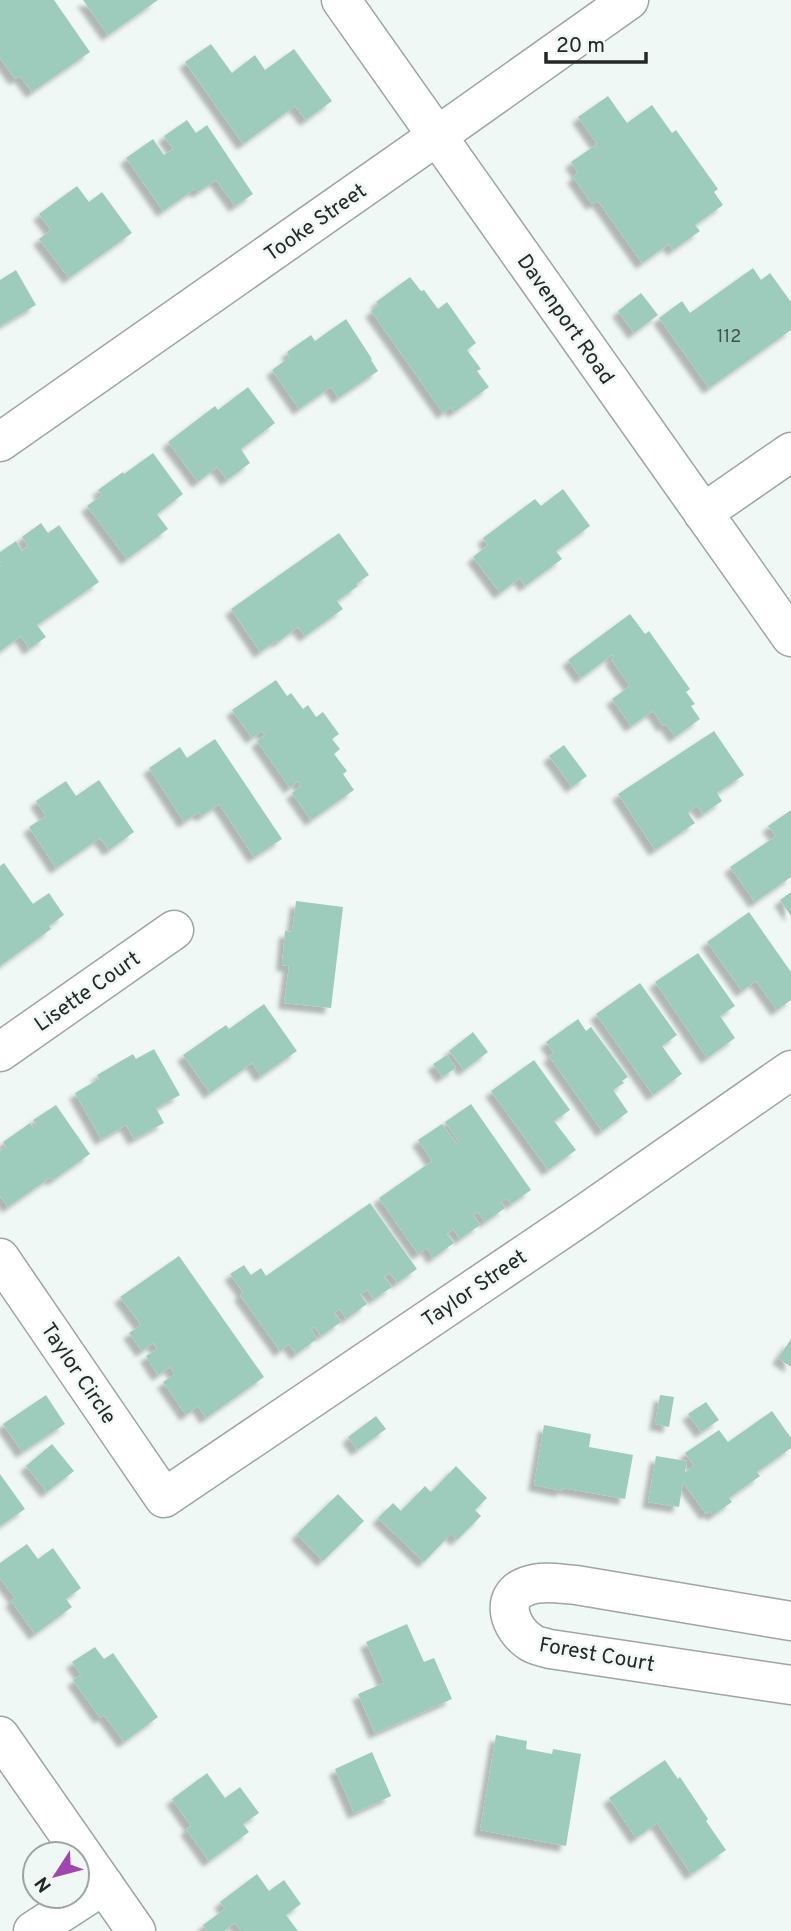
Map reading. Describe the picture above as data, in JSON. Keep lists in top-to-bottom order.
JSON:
{
  "streets": {
    "street": [
      "Tooke Street",
      "Davenport Road",
      "Lisette Court",
      "Taylor Street",
      "Taylor Circle",
      "Forest Court"
    ]
  },
  "crossings": [
    ["Tooke Street", "Davenport Road"],
    ["Taylor Street", "Taylor Circle"]
  ],
  "house_numbers": ["112"],
  "scale_bar": "20 m",
  "north": "bottom left"
}
